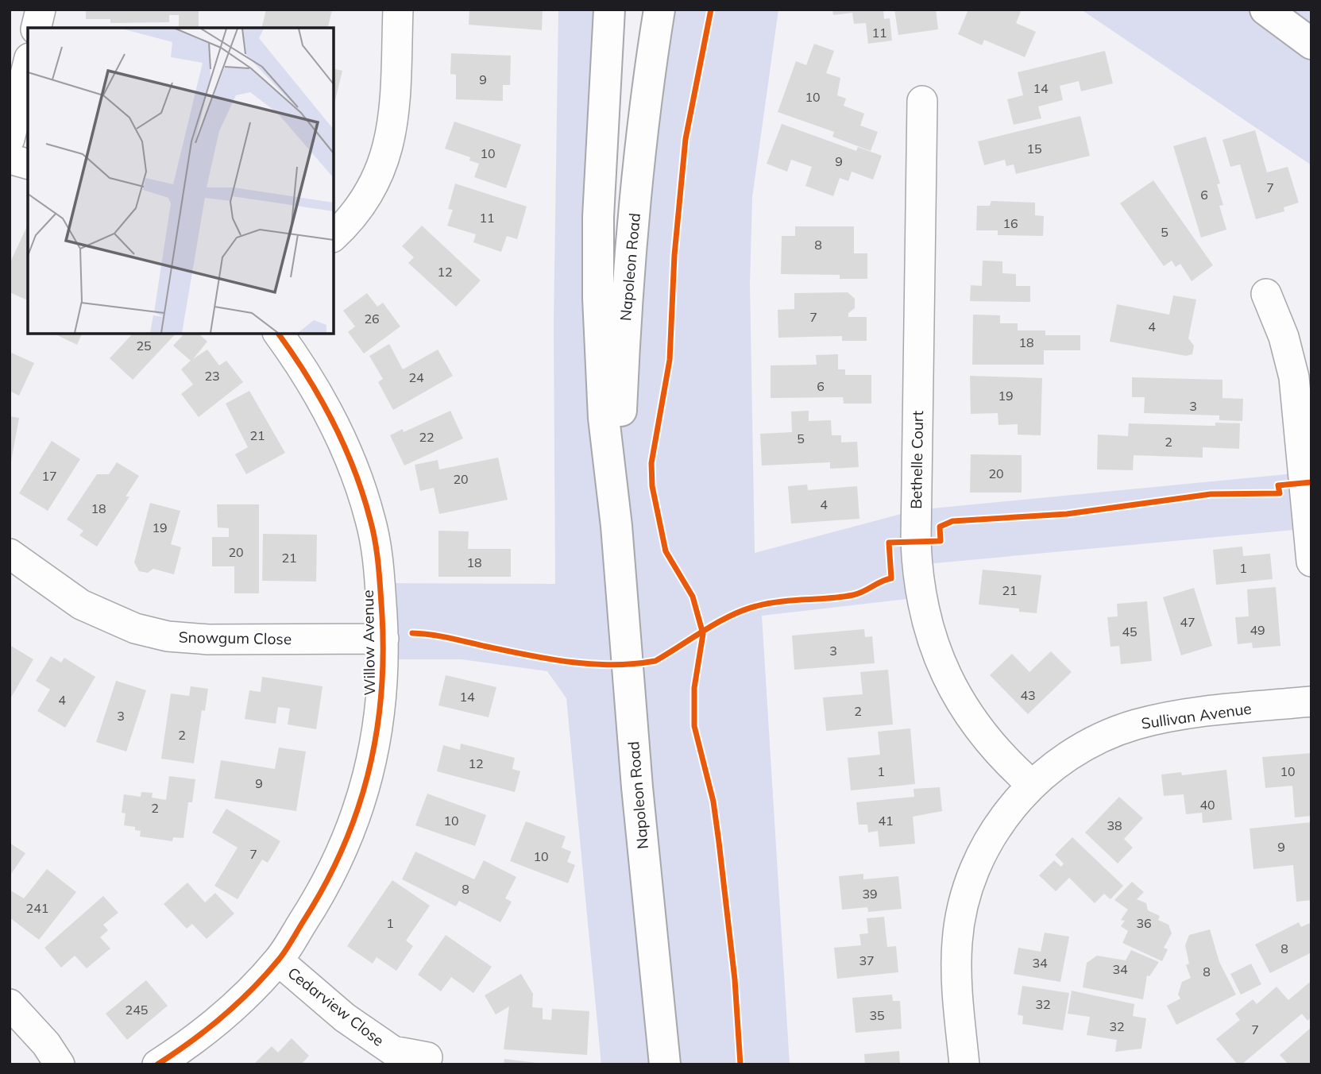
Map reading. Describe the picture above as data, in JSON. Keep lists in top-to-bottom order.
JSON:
{
  "streets": {
    "main road": ["Napoleon Road"],
    "street": [
      "Bethelle Court",
      "Snowgum Close",
      "Willow Avenue",
      "Sullivan Avenue",
      "Cedarview Close"
    ]
  },
  "crossings": [
    ["Bethelle Court", "Sullivan Avenue"],
    ["Snowgum Close", "Willow Avenue"],
    ["Willow Avenue", "Cedarview Close"]
  ],
  "house_numbers": [
    "11",
    "9",
    "14",
    "10",
    "15",
    "10",
    "9",
    "7",
    "6",
    "11",
    "16",
    "5",
    "8",
    "12",
    "7",
    "26",
    "4",
    "18",
    "25",
    "23",
    "24",
    "6",
    "19",
    "3",
    "21",
    "22",
    "5",
    "2",
    "20",
    "17",
    "20",
    "4",
    "18",
    "19",
    "20",
    "21",
    "18",
    "1",
    "21",
    "47",
    "49",
    "45",
    "3",
    "43",
    "14",
    "4",
    "2",
    "3",
    "2",
    "12",
    "1",
    "10",
    "9",
    "40",
    "2",
    "10",
    "41",
    "38",
    "9",
    "7",
    "10",
    "8",
    "39",
    "241",
    "1",
    "36",
    "8",
    "37",
    "34",
    "34",
    "8",
    "32",
    "245",
    "35",
    "32",
    "7"
  ]
}
